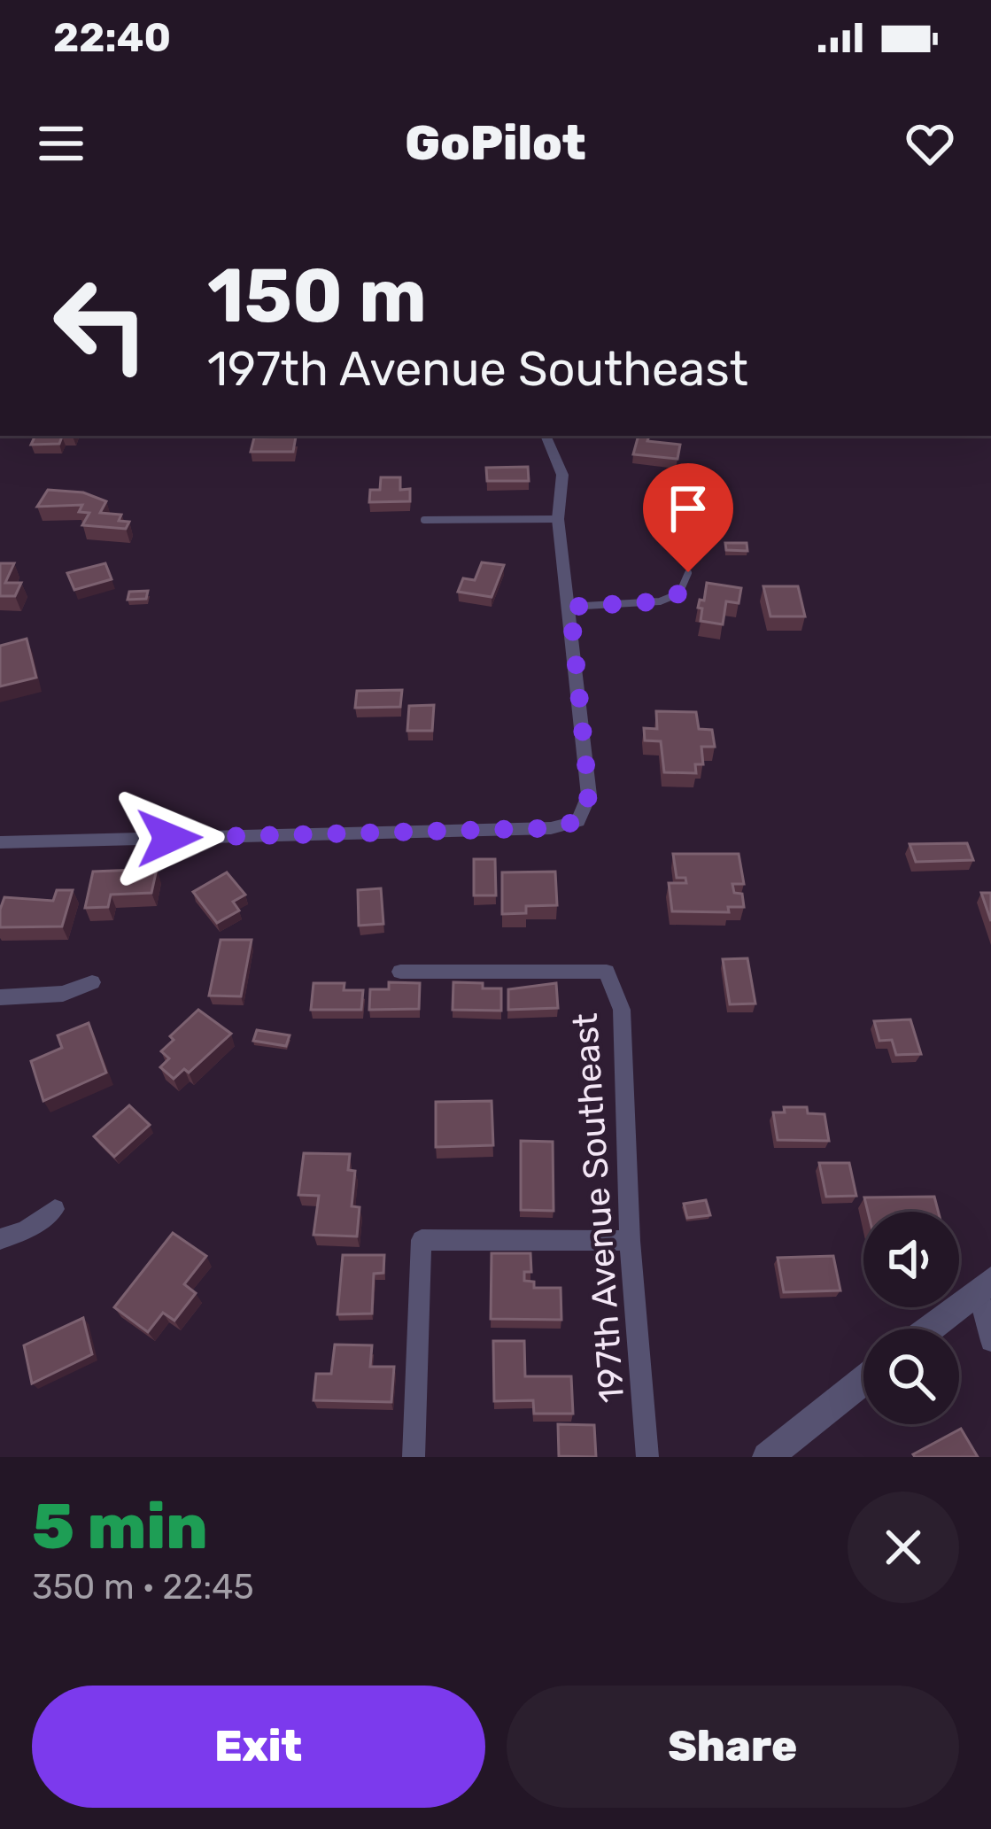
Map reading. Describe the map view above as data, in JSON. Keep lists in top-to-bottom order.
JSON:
{
  "streets": {
    "street": ["197th Avenue Southeast"]
  },
  "page": {
    "status": "22:40",
    "header": "GoPilot",
    "turn": ["150 m", "197th Avenue Southeast"],
    "heading": ["5 min", "350 m · 22:45"],
    "buttons": ["Exit", "Share"]
  }
}
